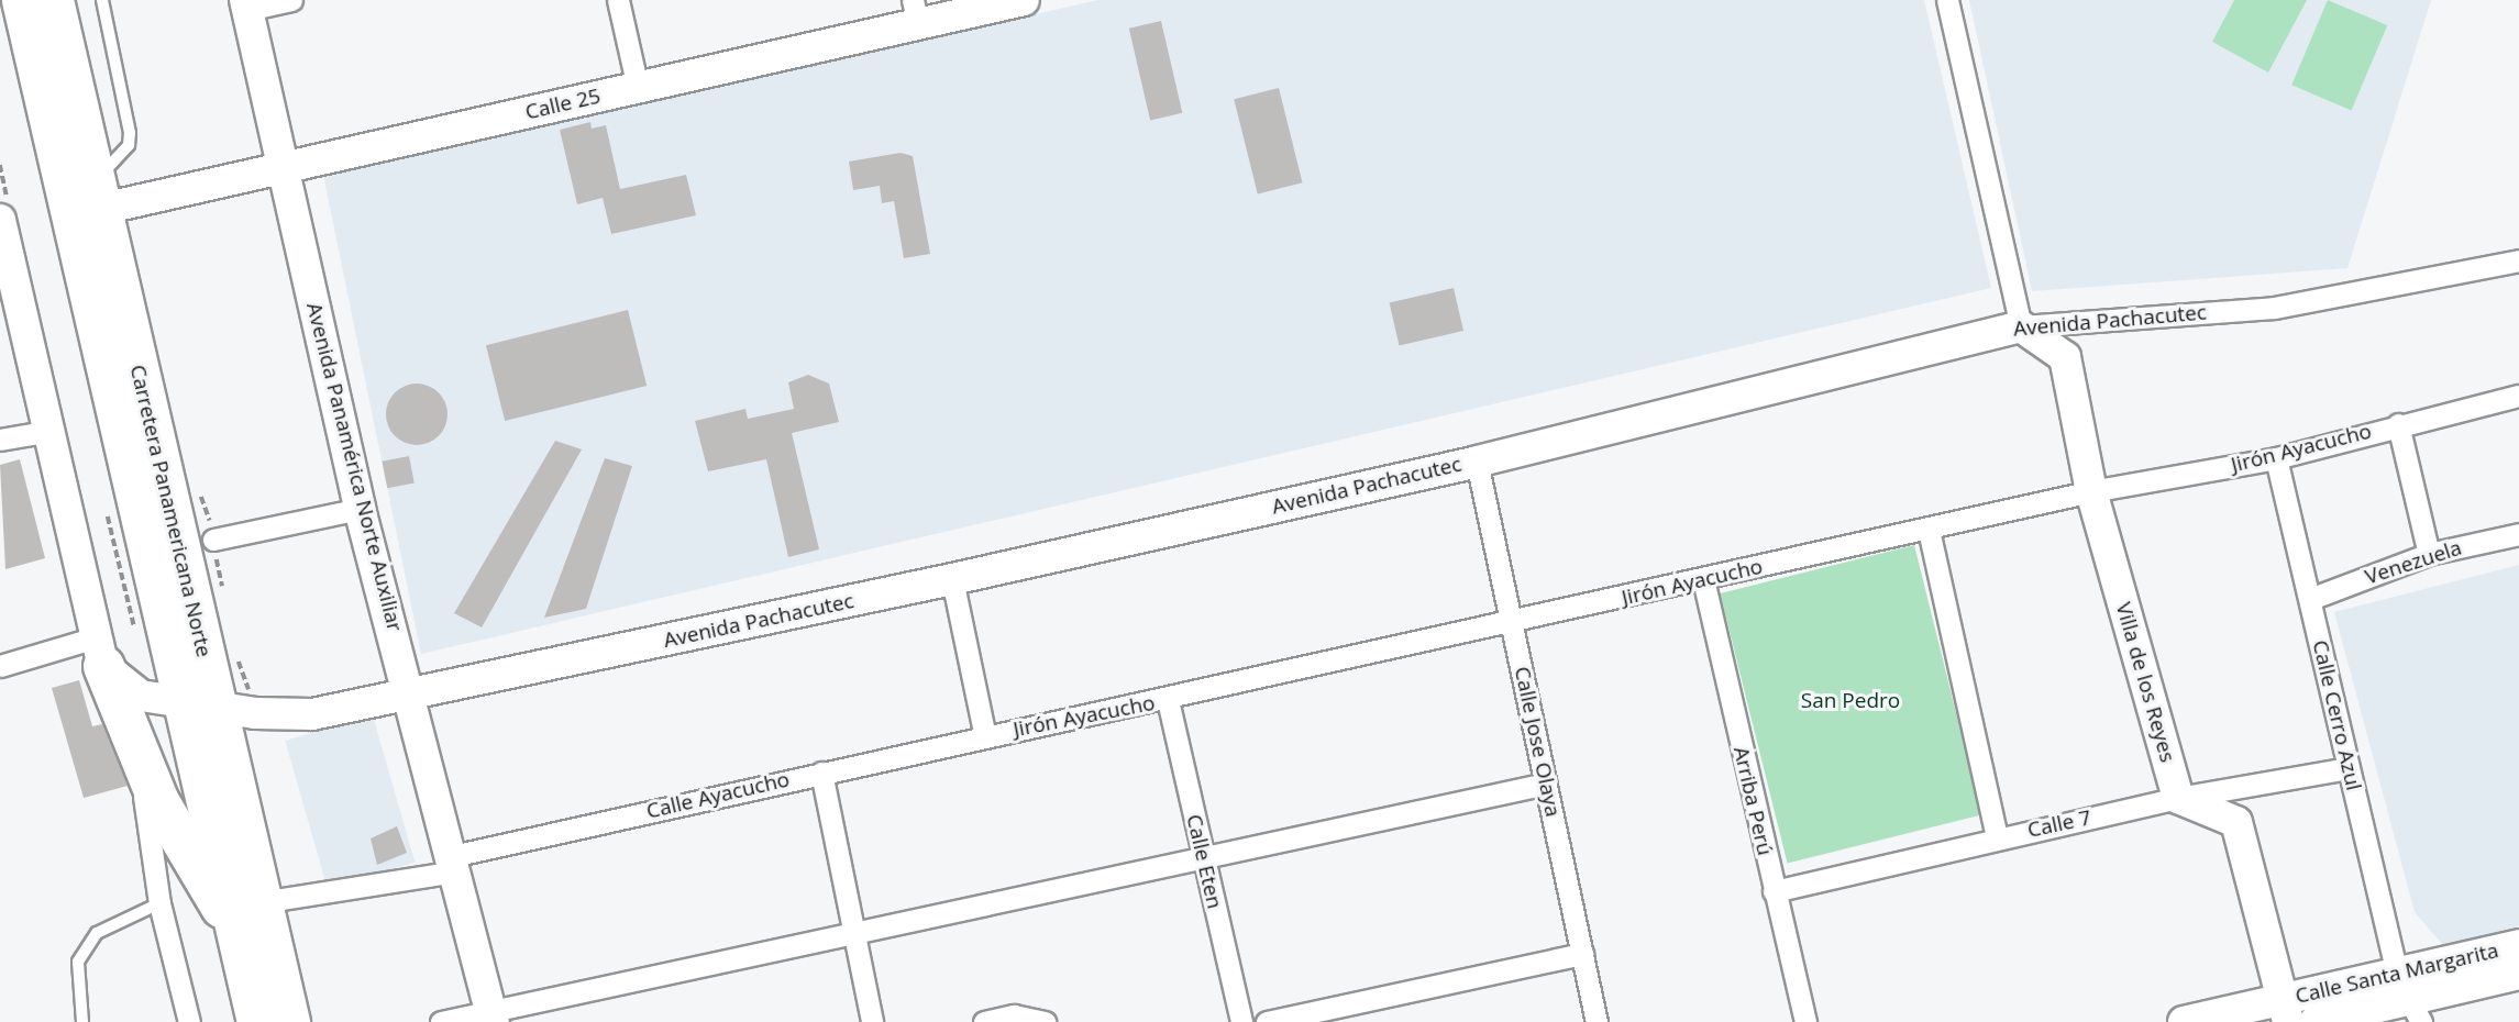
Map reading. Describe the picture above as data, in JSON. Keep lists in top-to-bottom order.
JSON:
{
  "streets": {
    "highway": ["Carretera Panamericana Norte"],
    "main road": [
      "Calle 25",
      "Avenida Pachacutec",
      "Avenida Panamérica Norte Auxiliar",
      "Villa de los Reyes",
      "Calle Santa Margarita"
    ],
    "street": [
      "Jirón Ayacucho",
      "Venezuela",
      "Calle Cerro Azul",
      "Calle Jose Olaya",
      "Calle Ayacucho",
      "Arriba Perú",
      "Calle 7",
      "Calle Eten"
    ]
  },
  "crossings": [
    ["Calle 25", "Avenida Panamérica Norte Auxiliar"],
    ["Calle 25", "Carretera Panamericana Norte"],
    ["Avenida Pachacutec", "Avenida Panamérica Norte Auxiliar"],
    ["Avenida Pachacutec", "Carretera Panamericana Norte"],
    ["Avenida Pachacutec", "Villa de los Reyes"],
    ["Avenida Pachacutec", "Calle Jose Olaya"],
    ["Jirón Ayacucho", "Villa de los Reyes"],
    ["Jirón Ayacucho", "Calle Cerro Azul"],
    ["Jirón Ayacucho", "Calle Jose Olaya"],
    ["Jirón Ayacucho", "Calle Ayacucho"],
    ["Jirón Ayacucho", "Arriba Perú"],
    ["Jirón Ayacucho", "Calle Eten"],
    ["Avenida Panamérica Norte Auxiliar", "Calle Ayacucho"],
    ["Carretera Panamericana Norte", "Calle Ayacucho"],
    ["Venezuela", "Calle Cerro Azul"],
    ["Villa de los Reyes", "Calle 7"],
    ["Calle Cerro Azul", "Calle 7"],
    ["Calle Cerro Azul", "Calle Santa Margarita"],
    ["Arriba Perú", "Calle 7"]
  ],
  "parks": ["San Pedro"]
}
